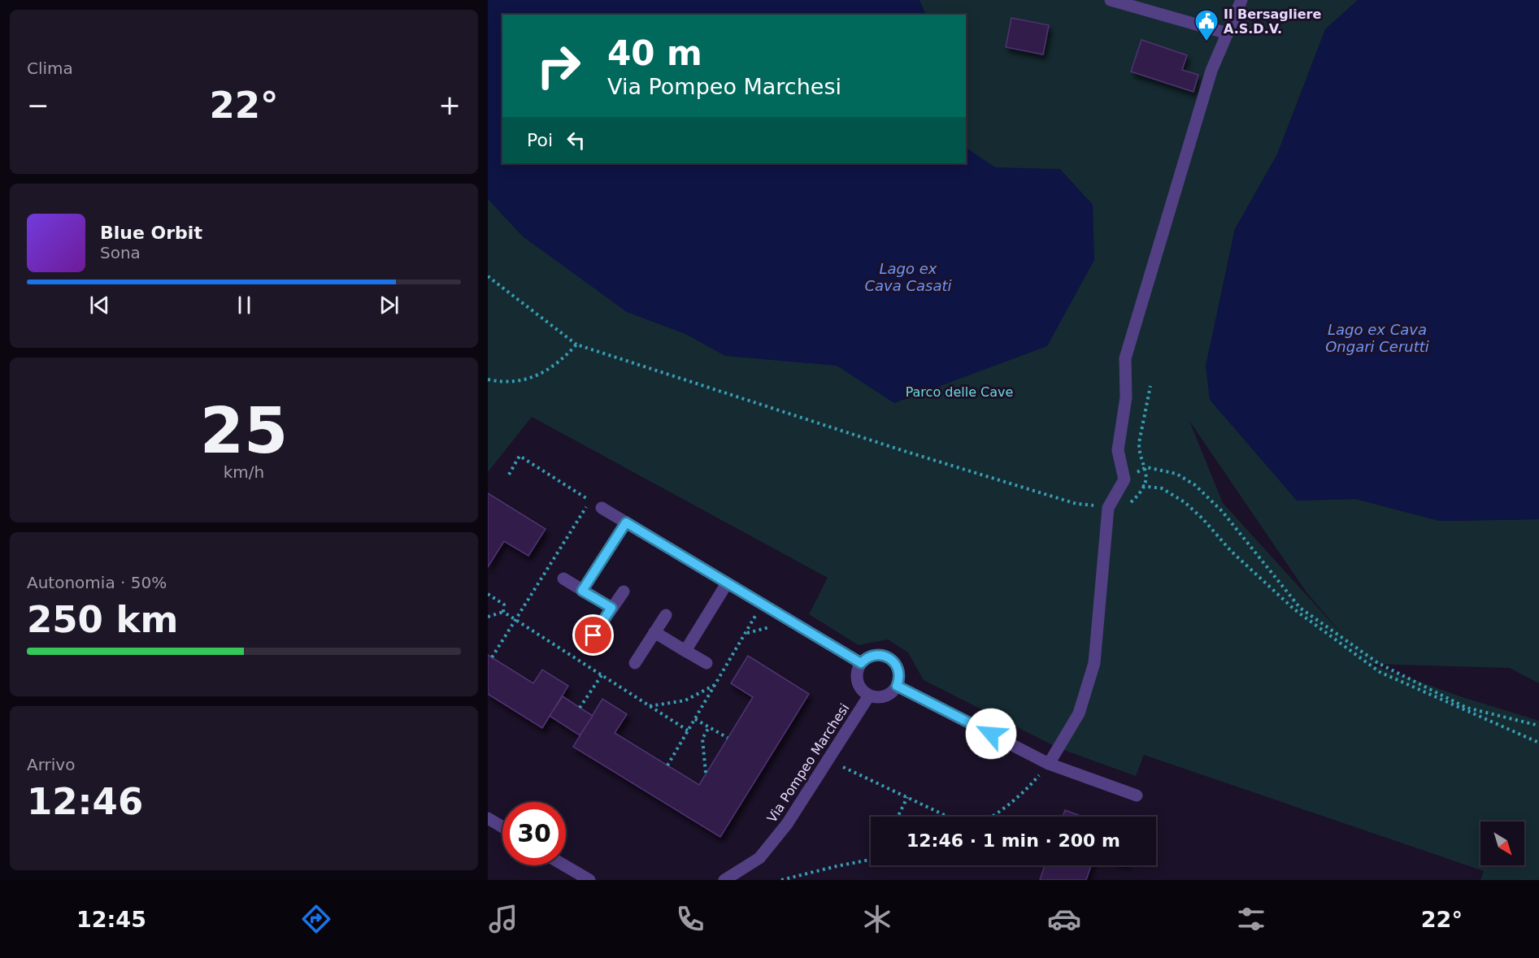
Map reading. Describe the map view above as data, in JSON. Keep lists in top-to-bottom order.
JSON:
{
  "streets": {
    "street": ["Via Pompeo Marchesi"]
  },
  "water": ["Lago ex Cava Casati", "Lago ex Cava Ongari Cerutti"],
  "parks": ["Parco delle Cave"],
  "places": {
    "public building": ["Il Bersagliere A.S.D.V."]
  },
  "north": "bottom right",
  "page": {
    "tile": [
      "Clima",
      ["25", "km/h"],
      ["Autonomia · 50%", "250 km"],
      ["Arrivo", "12:46"]
    ],
    "turn": ["40 m", "Via Pompeo Marchesi"],
    "heat": ["−", "22°", "+"],
    "then": "Poi",
    "song": ["Blue Orbit", "Sona"],
    "limit": "30",
    "trip": "12:46 · 1 min · 200 m",
    "tabs": ["12:45", "22°"]
  }
}
